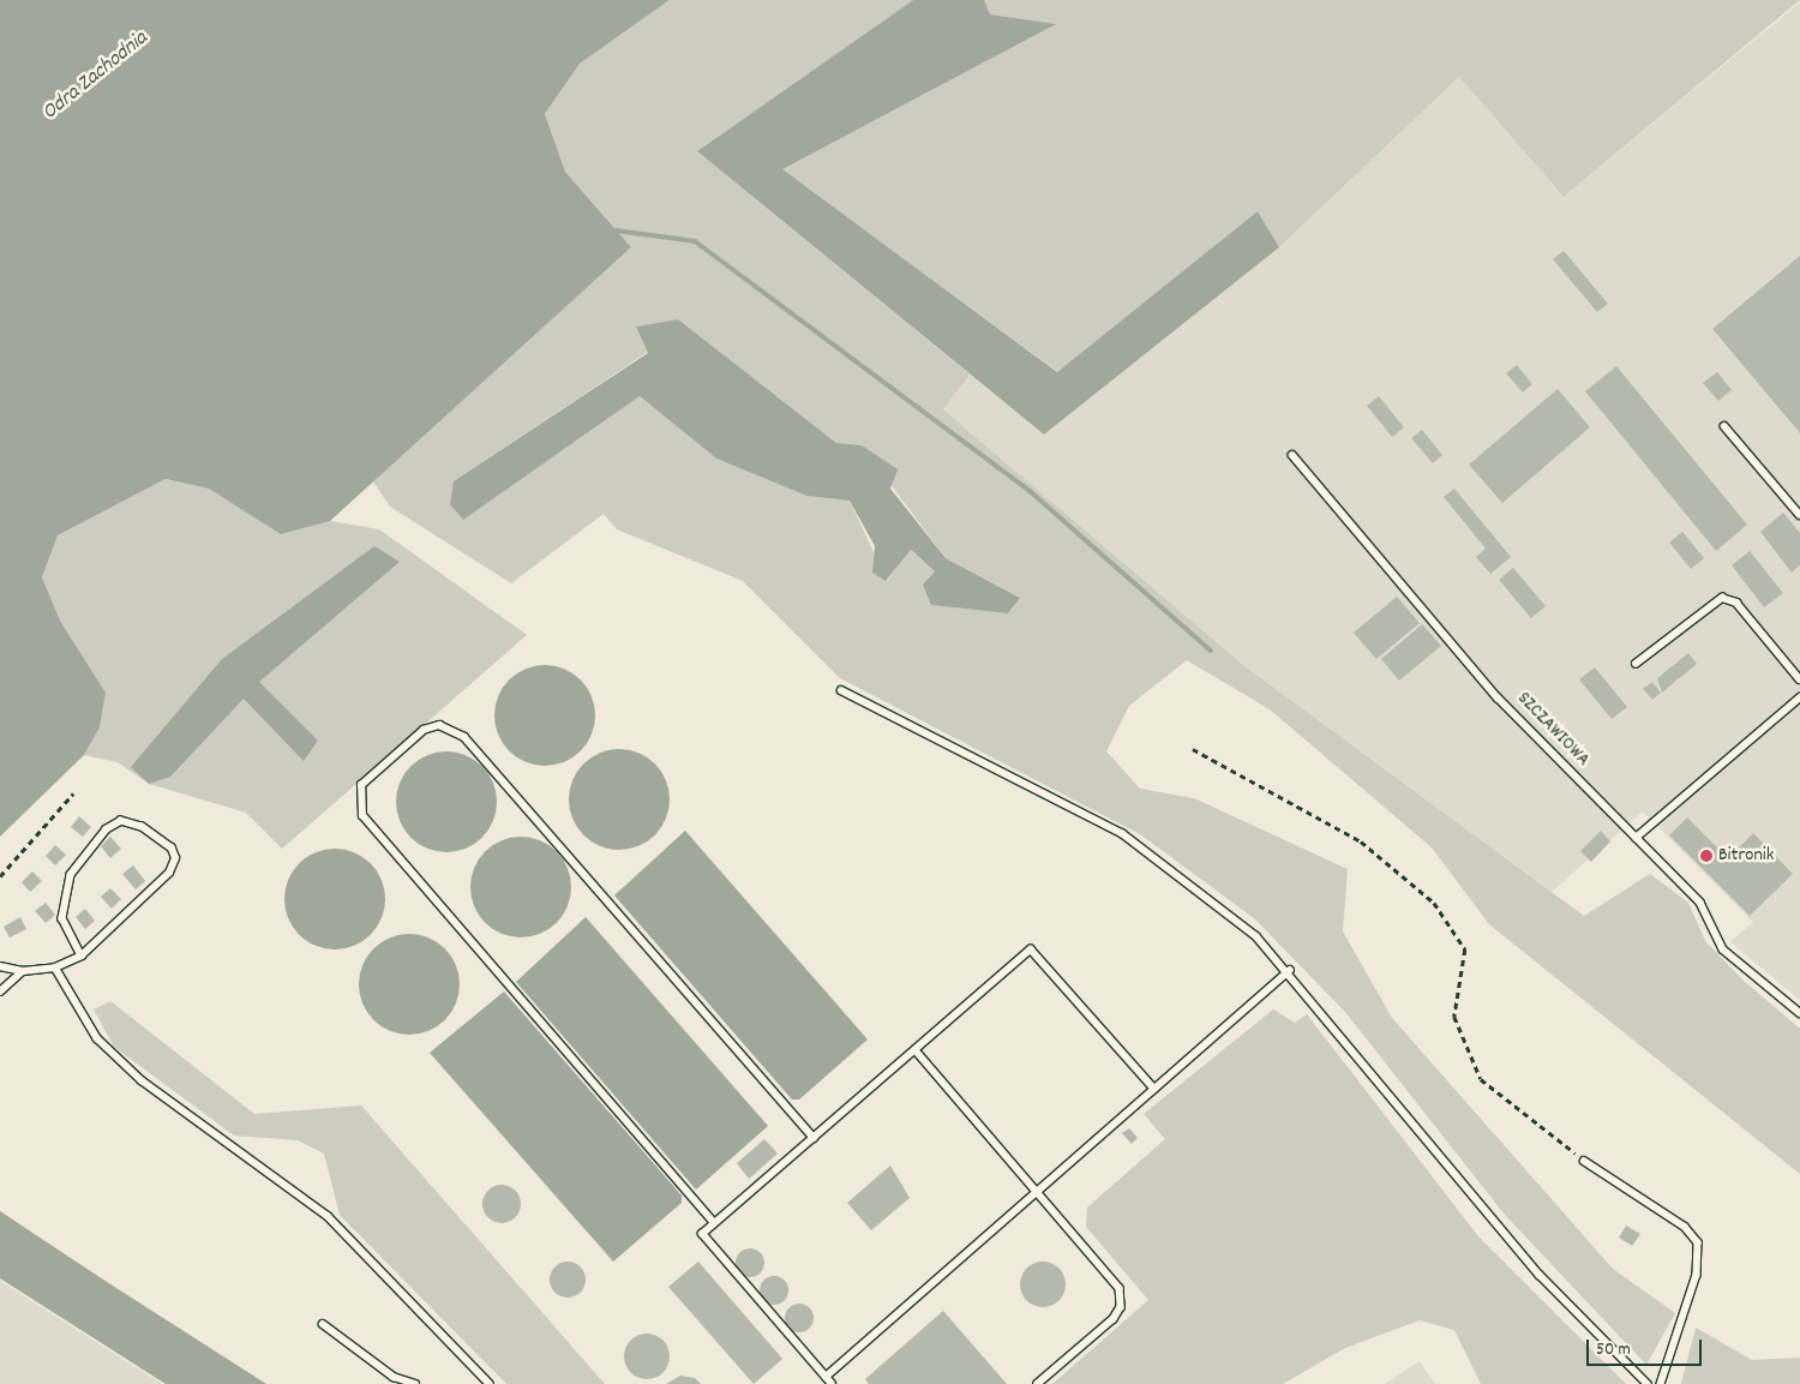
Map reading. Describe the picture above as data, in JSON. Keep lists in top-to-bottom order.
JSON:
{
  "streets": {
    "lane": ["SZCZAWIOWA"]
  },
  "water": ["Odra Zachodnia"],
  "places": ["Bitronik"],
  "scale_bar": "50 m"
}
